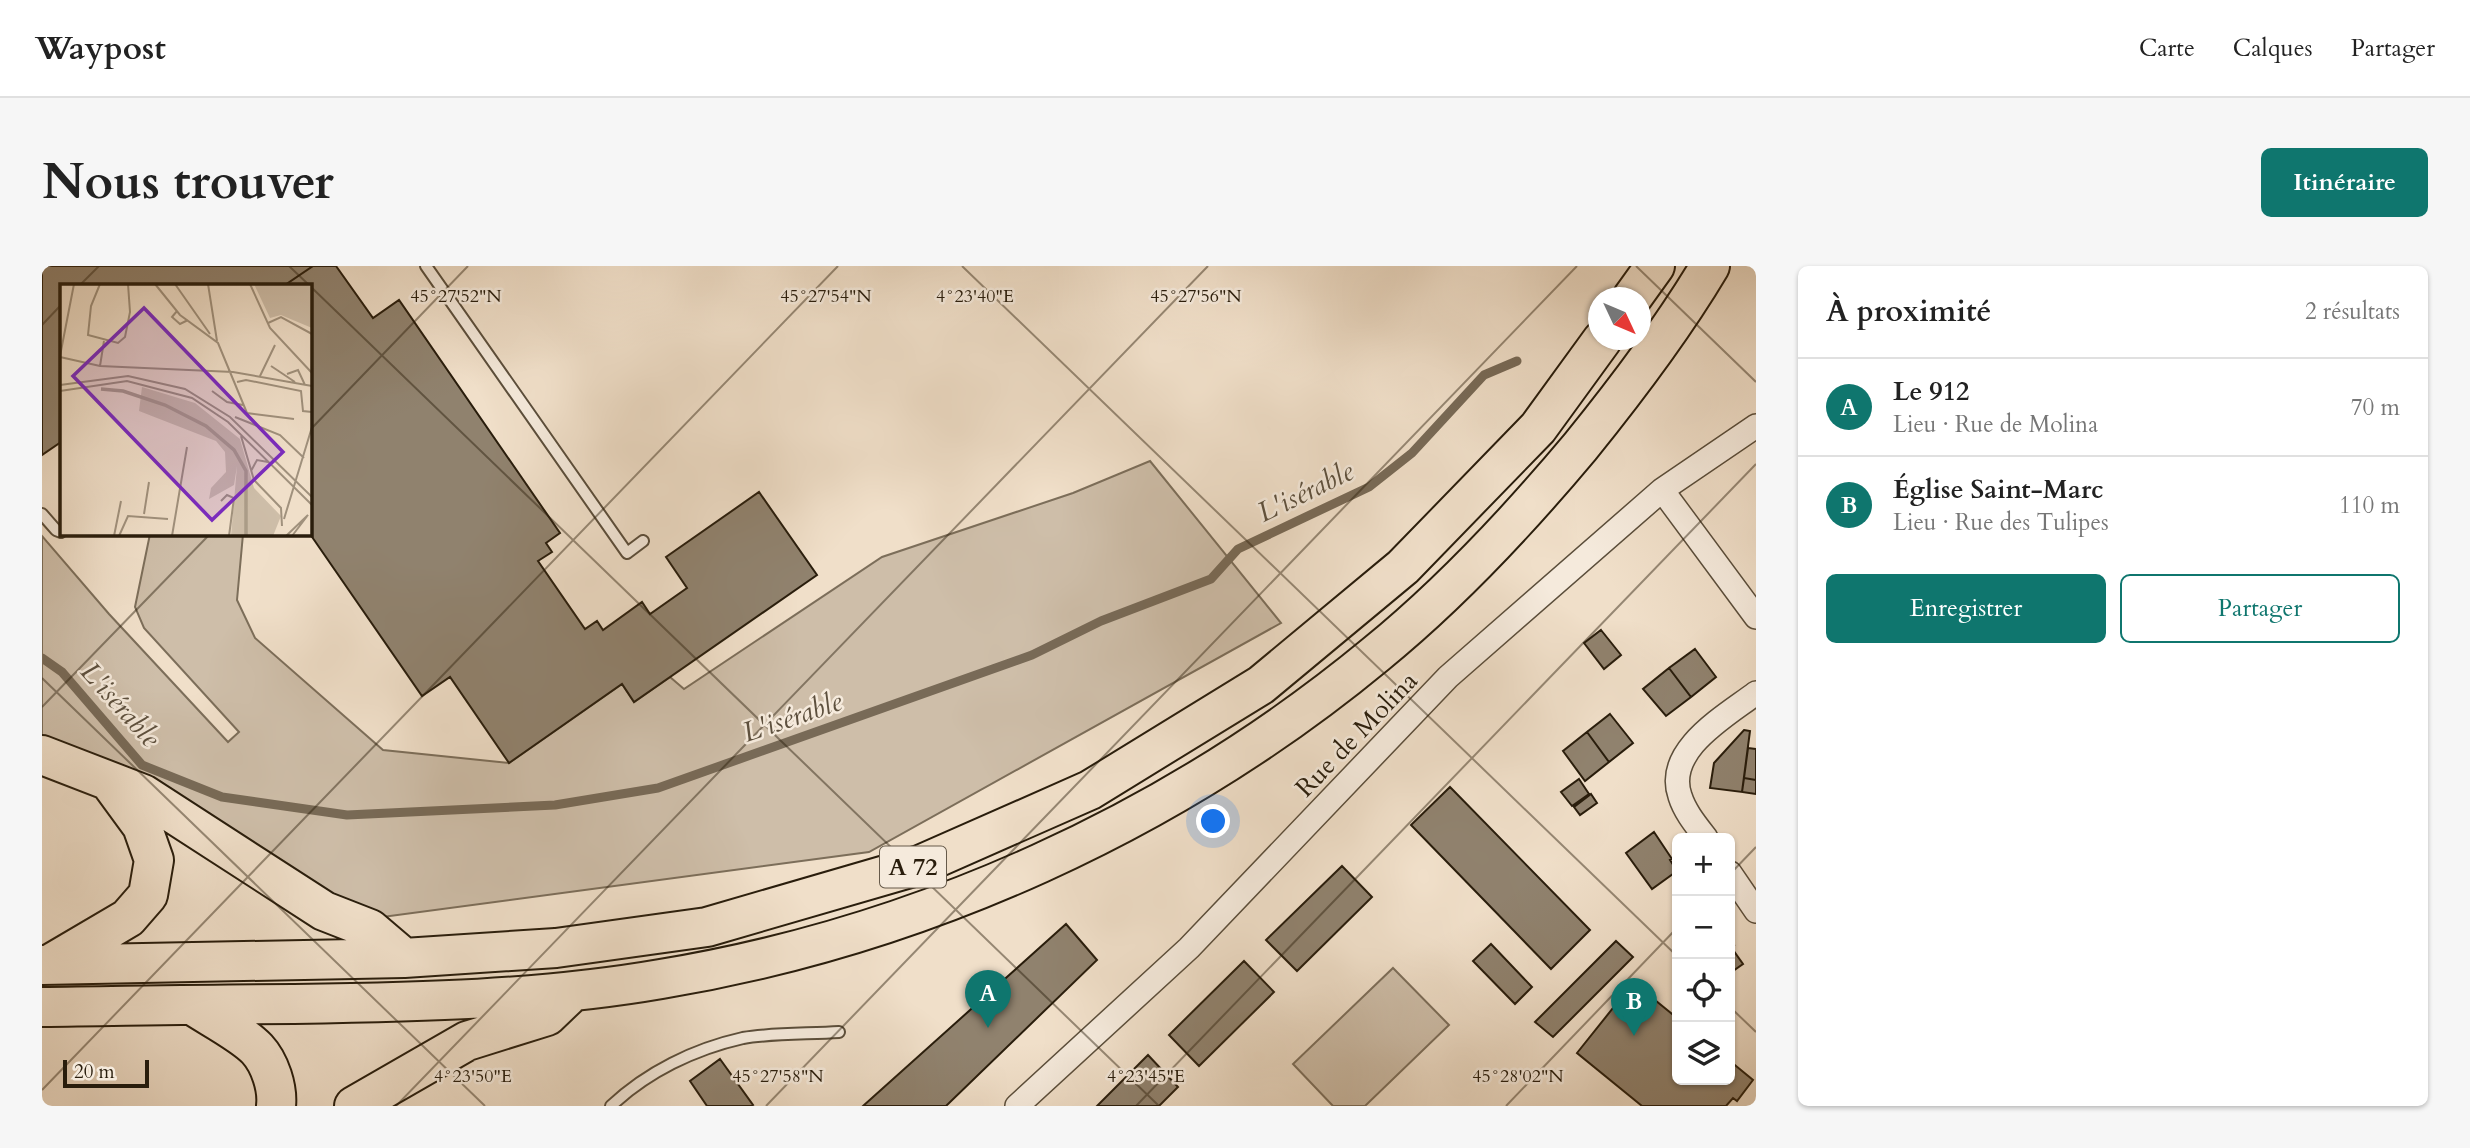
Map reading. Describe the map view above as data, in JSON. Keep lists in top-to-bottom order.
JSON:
{
  "streets": {
    "highway": ["A 72"],
    "street": ["Rue de Molina"]
  },
  "water": ["L'isérable"],
  "scale_bar": "20 m",
  "north": "bottom right",
  "page": {
    "header": "Waypost",
    "nav": ["Carte", "Calques", "Partager"],
    "buttons": [
      "Itinéraire",
      ["Enregistrer", "Partager"]
    ],
    "title": "Nous trouver",
    "heading": ["À proximité", "2 résultats"],
    "list": [
      {
        "mark": "A",
        "name": "Le 912",
        "note": "Lieu · Rue de Molina",
        "value": "70 m"
      },
      {
        "mark": "B",
        "name": "Église Saint-Marc",
        "note": "Lieu · Rue des Tulipes",
        "value": "110 m"
      }
    ],
    "map_buttons": ["+", "−"],
    "pins": ["A", "B"],
    "scale": "20 m"
  },
  "coordinates": [
    "4°23'40\"E",
    "45°27'54\"N",
    "45°27'52\"N",
    "45°27'56\"N",
    "45°27'58\"N",
    "45°28'02\"N",
    "4°23'50\"E",
    "4°23'45\"E"
  ]
}
